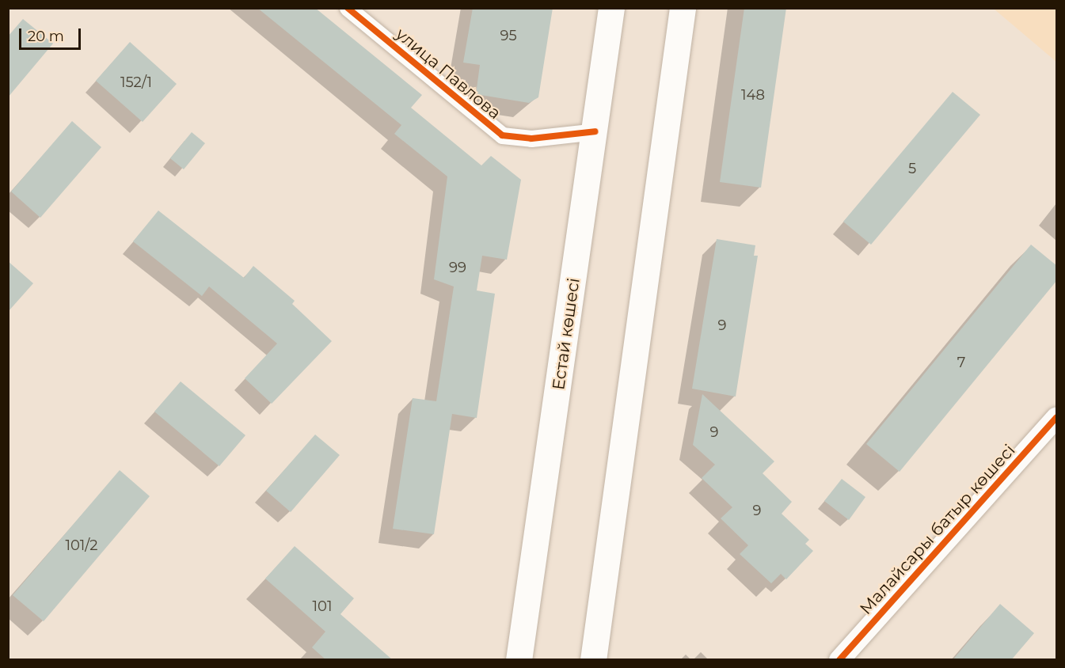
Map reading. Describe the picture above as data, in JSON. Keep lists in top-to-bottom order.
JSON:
{
  "streets": {
    "main road": ["Естай көшесі"],
    "street": ["улица Павлова", "Малайсары батыр көшесі"]
  },
  "crossings": [
    ["улица Павлова", "Естай көшесі"]
  ],
  "house_numbers": [
    "95",
    "152/1",
    "148",
    "5",
    "99",
    "9",
    "7",
    "9",
    "9",
    "101/2",
    "101"
  ],
  "scale_bar": "20 m"
}
